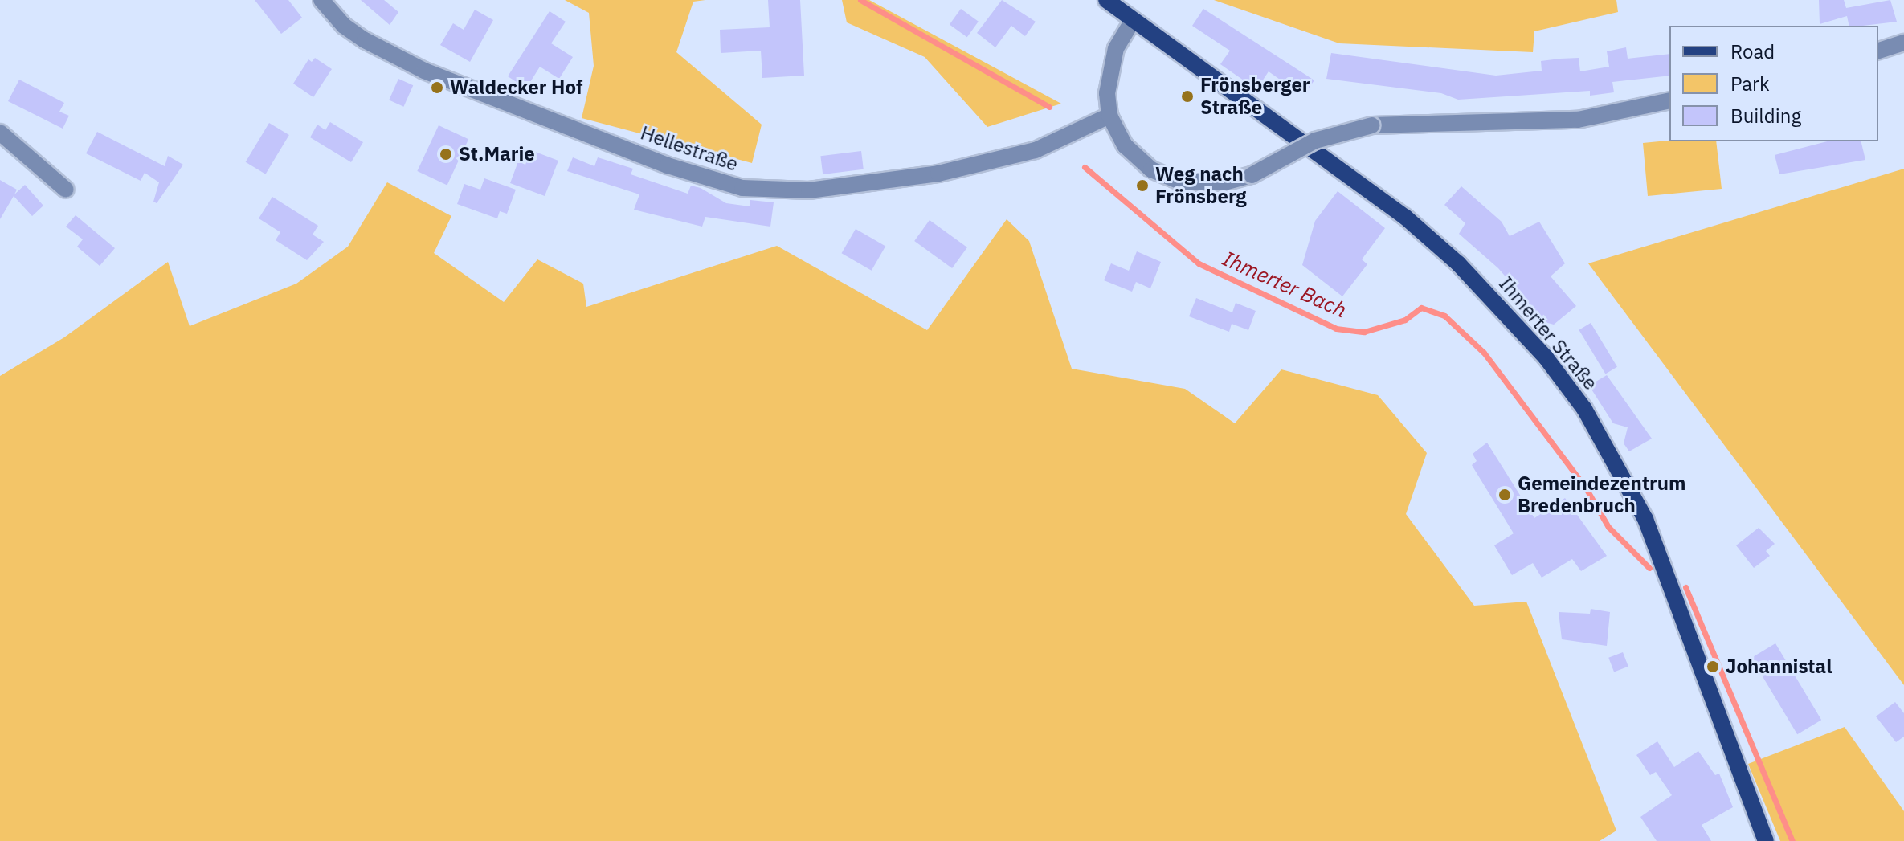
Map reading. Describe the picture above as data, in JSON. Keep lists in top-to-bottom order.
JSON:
{
  "streets": {
    "main road": ["Ihmerter Straße"],
    "street": ["Hellestraße"]
  },
  "water": ["Ihmerter Bach"],
  "places": [
    "Waldecker Hof",
    "Frönsberger Straße",
    "St.Marie",
    "Weg nach Frönsberg",
    "Gemeindezentrum Bredenbruch",
    "Johannistal"
  ],
  "legend": ["Road", "Park", "Building"]
}
